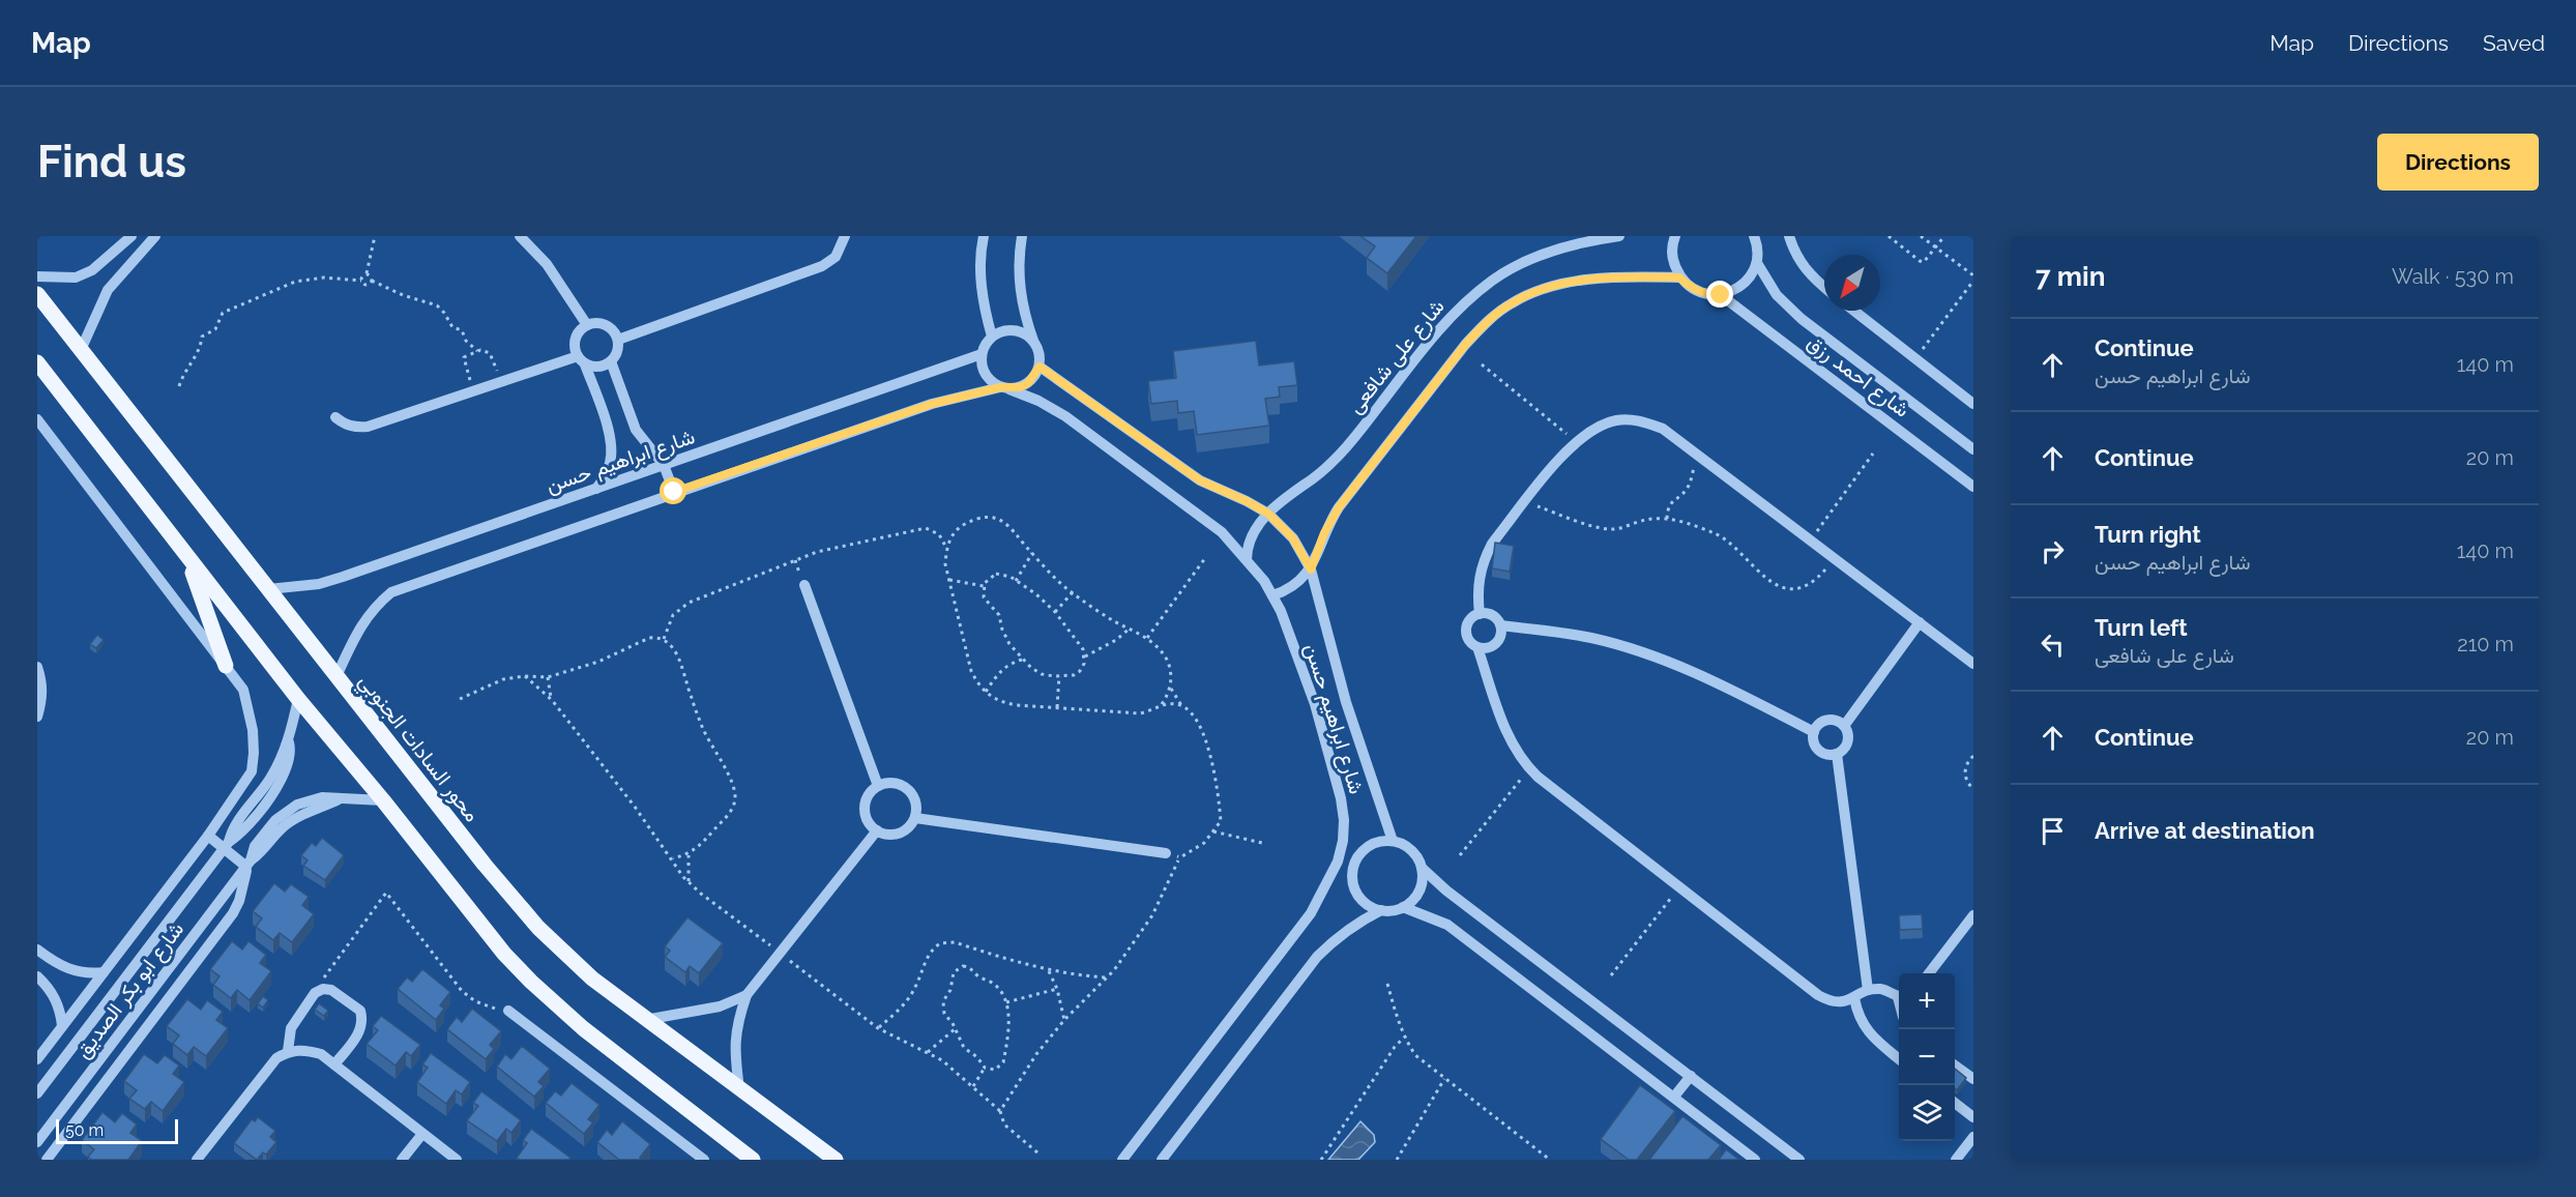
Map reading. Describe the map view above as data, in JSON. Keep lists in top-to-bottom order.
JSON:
{
  "streets": {
    "main road": ["محور السادات الجنوبي"],
    "street": [
      "شارع على شافعى",
      "شارع احمد رزق",
      "شارع ابراهيم حسن",
      "شارع ابو بكر الصديق"
    ]
  },
  "crossings": [
    ["شارع على شافعى", "شارع ابراهيم حسن"],
    ["شارع ابراهيم حسن", "محور السادات الجنوبي"]
  ],
  "scale_bar": "50 m",
  "north": "bottom left",
  "page": {
    "header": "Map",
    "nav": ["Map", "Directions", "Saved"],
    "buttons": "Directions",
    "title": "Find us",
    "heading": ["7 min", "Walk · 530 m"],
    "list": [
      ["Continue", "شارع ابراهيم حسن", "140 m"],
      ["Continue", "20 m"],
      ["Turn right", "شارع ابراهيم حسن", "140 m"],
      ["Turn left", "شارع على شافعى", "210 m"],
      ["Continue", "20 m"],
      "Arrive at destination"
    ],
    "map_buttons": ["+", "−"],
    "scale": "50 m"
  }
}
